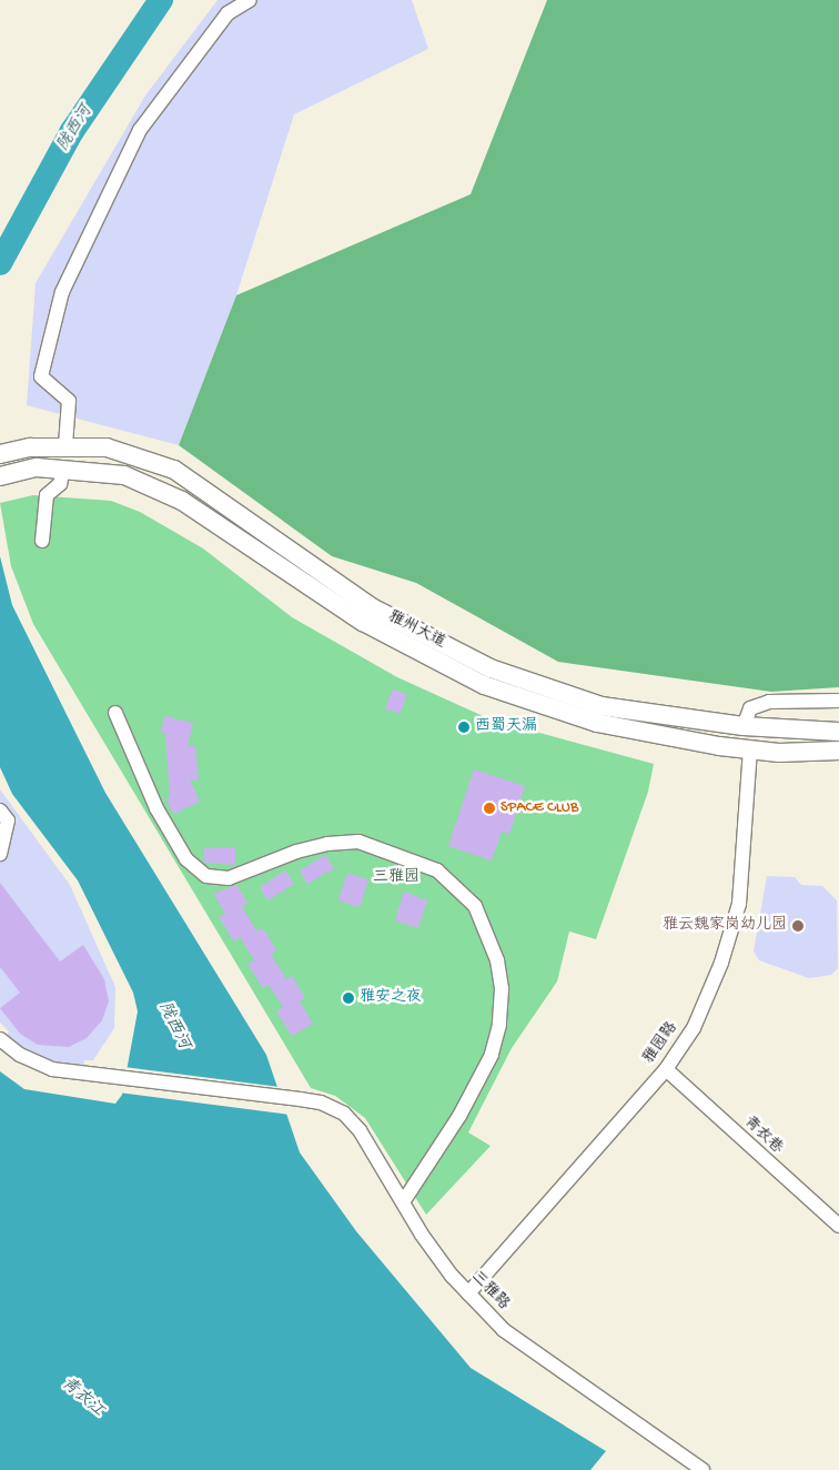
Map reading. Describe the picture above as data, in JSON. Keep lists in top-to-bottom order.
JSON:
{
  "streets": {
    "main road": ["雅州大道"],
    "street": ["雅园路", "青衣巷", "三雅路"]
  },
  "crossings": [
    ["雅州大道", "雅园路"],
    ["雅园路", "青衣巷"],
    ["雅园路", "三雅路"]
  ],
  "water": ["陇西河", "青衣江"],
  "parks": ["三雅园"],
  "places": [
    "西蜀天漏",
    "SPACE CLUB",
    "雅云魏家岗幼儿园",
    "雅安之夜"
  ]
}
